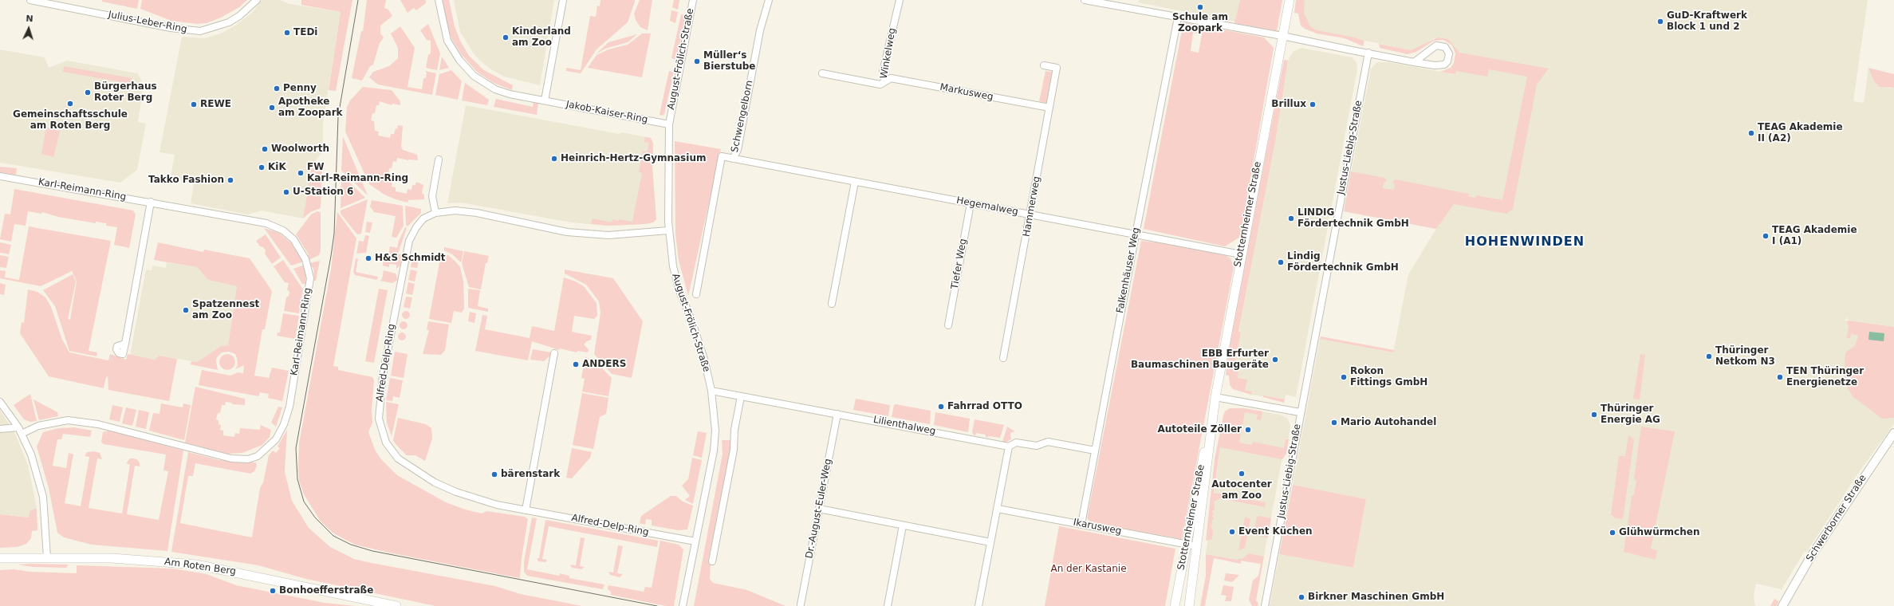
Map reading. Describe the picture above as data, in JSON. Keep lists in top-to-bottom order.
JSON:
{
  "streets": {
    "main road": ["Stotternheimer Straße", "Am Roten Berg"],
    "street": [
      "Julius-Leber-Ring",
      "Winkelweg",
      "August-Frölich-Straße",
      "Markusweg",
      "Jakob-Kaiser-Ring",
      "Schwengelborn",
      "Justus-Liebig-Straße",
      "Karl-Reimann-Ring",
      "Hegemalweg",
      "Hammerweg",
      "Tiefer Weg",
      "Falkenhäuser Weg",
      "Alfred-Delp-Ring",
      "Lilienthalweg",
      "Dr.-August-Euler-Weg",
      "Schwerborner Straße",
      "Ikarusweg"
    ]
  },
  "crossings": [
    ["Winkelweg", "Markusweg"],
    ["August-Frölich-Straße", "Jakob-Kaiser-Ring"],
    ["August-Frölich-Straße", "Alfred-Delp-Ring"],
    ["August-Frölich-Straße", "Lilienthalweg"],
    ["Markusweg", "Hammerweg"],
    ["Schwengelborn", "Hegemalweg"],
    ["Justus-Liebig-Straße", "Stotternheimer Straße"],
    ["Hegemalweg", "Hammerweg"],
    ["Hegemalweg", "Stotternheimer Straße"],
    ["Hegemalweg", "Tiefer Weg"],
    ["Hegemalweg", "Falkenhäuser Weg"],
    ["Stotternheimer Straße", "Ikarusweg"],
    ["Falkenhäuser Weg", "Lilienthalweg"],
    ["Falkenhäuser Weg", "Ikarusweg"],
    ["Lilienthalweg", "Dr.-August-Euler-Weg"]
  ],
  "districts": ["HOHENWINDEN"],
  "parks": ["An der Kastanie"],
  "places": [
    "Schule am Zoopark",
    "GuD-Kraftwerk Block 1 und 2",
    "TEDi",
    "Kinderland am Zoo",
    "Müller‘s Bierstube",
    "Penny",
    "Bürgerhaus Roter Berg",
    "Gemeinschaftsschule am Roten Berg",
    "REWE",
    "Brillux",
    "Apotheke am Zoopark",
    "TEAG Akademie II (A2)",
    "Woolworth",
    "Heinrich-Hertz-Gymnasium",
    "KiK",
    "FW Karl-Reimann-Ring",
    "Takko Fashion",
    "U-Station 6",
    "LINDIG Fördertechnik GmbH",
    "TEAG Akademie I (A1)",
    "H&S Schmidt",
    "Lindig Fördertechnik GmbH",
    "Spatzennest am Zoo",
    "Thüringer Netkom N3",
    "EBB Erfurter Baumaschinen Baugeräte",
    "ANDERS",
    "Rokon Fittings GmbH",
    "TEN Thüringer Energienetze",
    "Fahrrad OTTO",
    "Thüringer Energie AG",
    "Mario Autohandel",
    "Autoteile Zöller",
    "Autocenter am Zoo",
    "bärenstark",
    "Event Küchen",
    "Glühwürmchen",
    "Bonhoefferstraße",
    "Birkner Maschinen GmbH"
  ],
  "north": "top"
}
